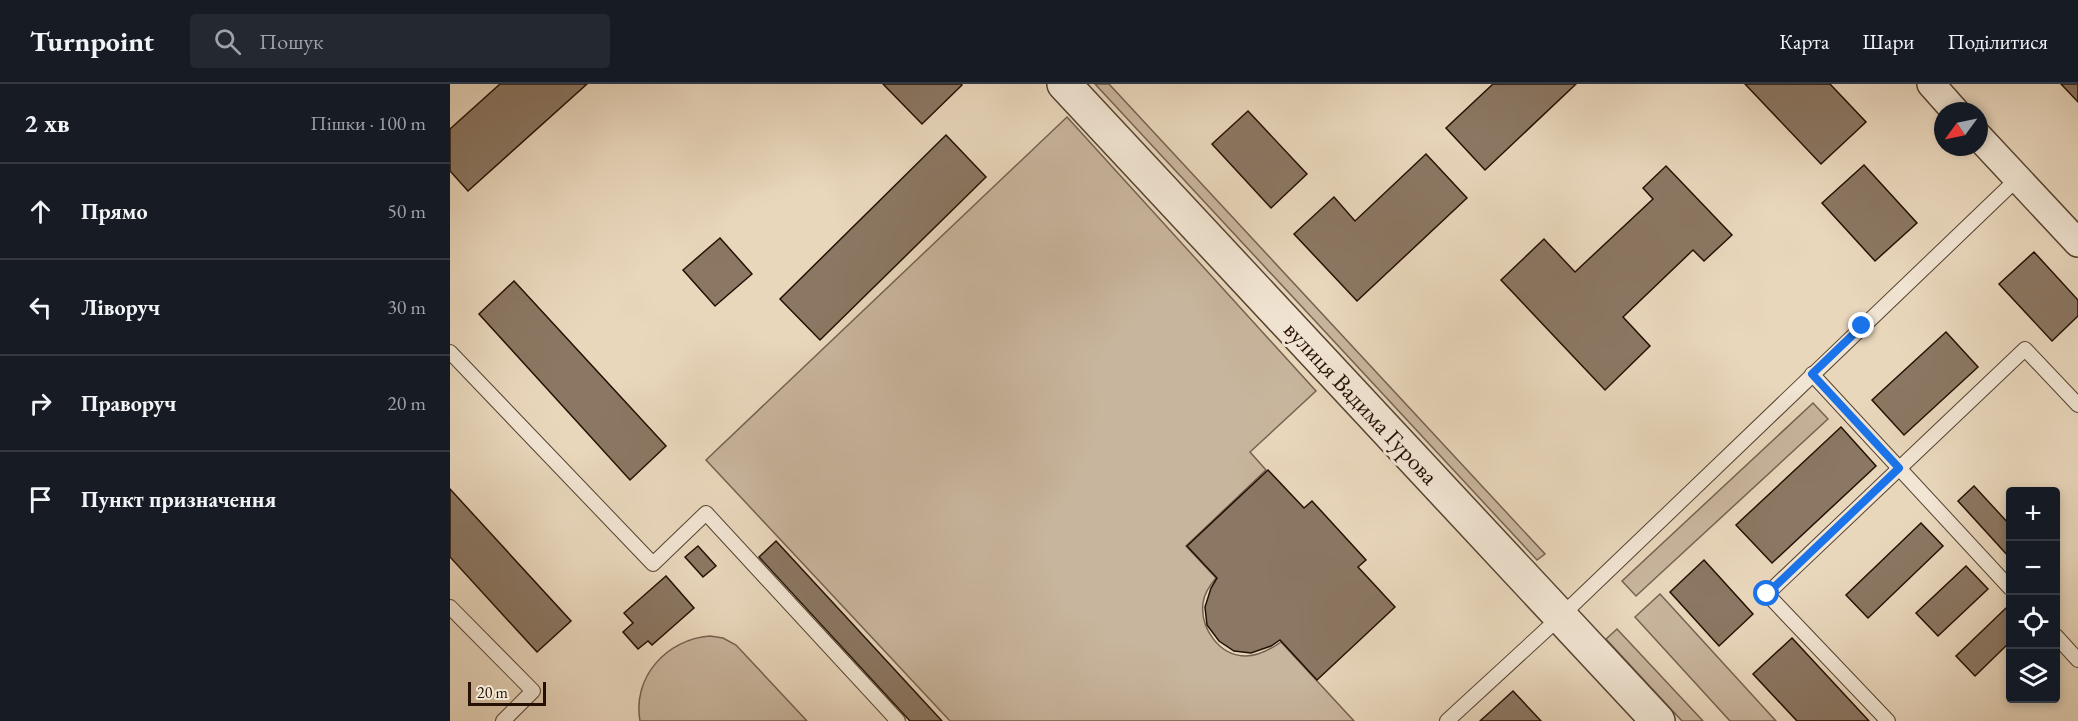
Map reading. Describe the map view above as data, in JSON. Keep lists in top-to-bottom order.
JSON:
{
  "streets": {
    "street": ["вулиця Вадима Гурова"]
  },
  "scale_bar": "20 m",
  "north": "bottom left",
  "page": {
    "header": "Turnpoint",
    "search": "Пошук",
    "nav": ["Карта", "Шари", "Поділитися"],
    "heading": ["2 хв", "Пішки · 100 m"],
    "list": [
      ["Прямо", "50 m"],
      ["Ліворуч", "30 m"],
      ["Праворуч", "20 m"],
      "Пункт призначення"
    ],
    "map_buttons": ["+", "−"],
    "scale": "20 m"
  }
}
